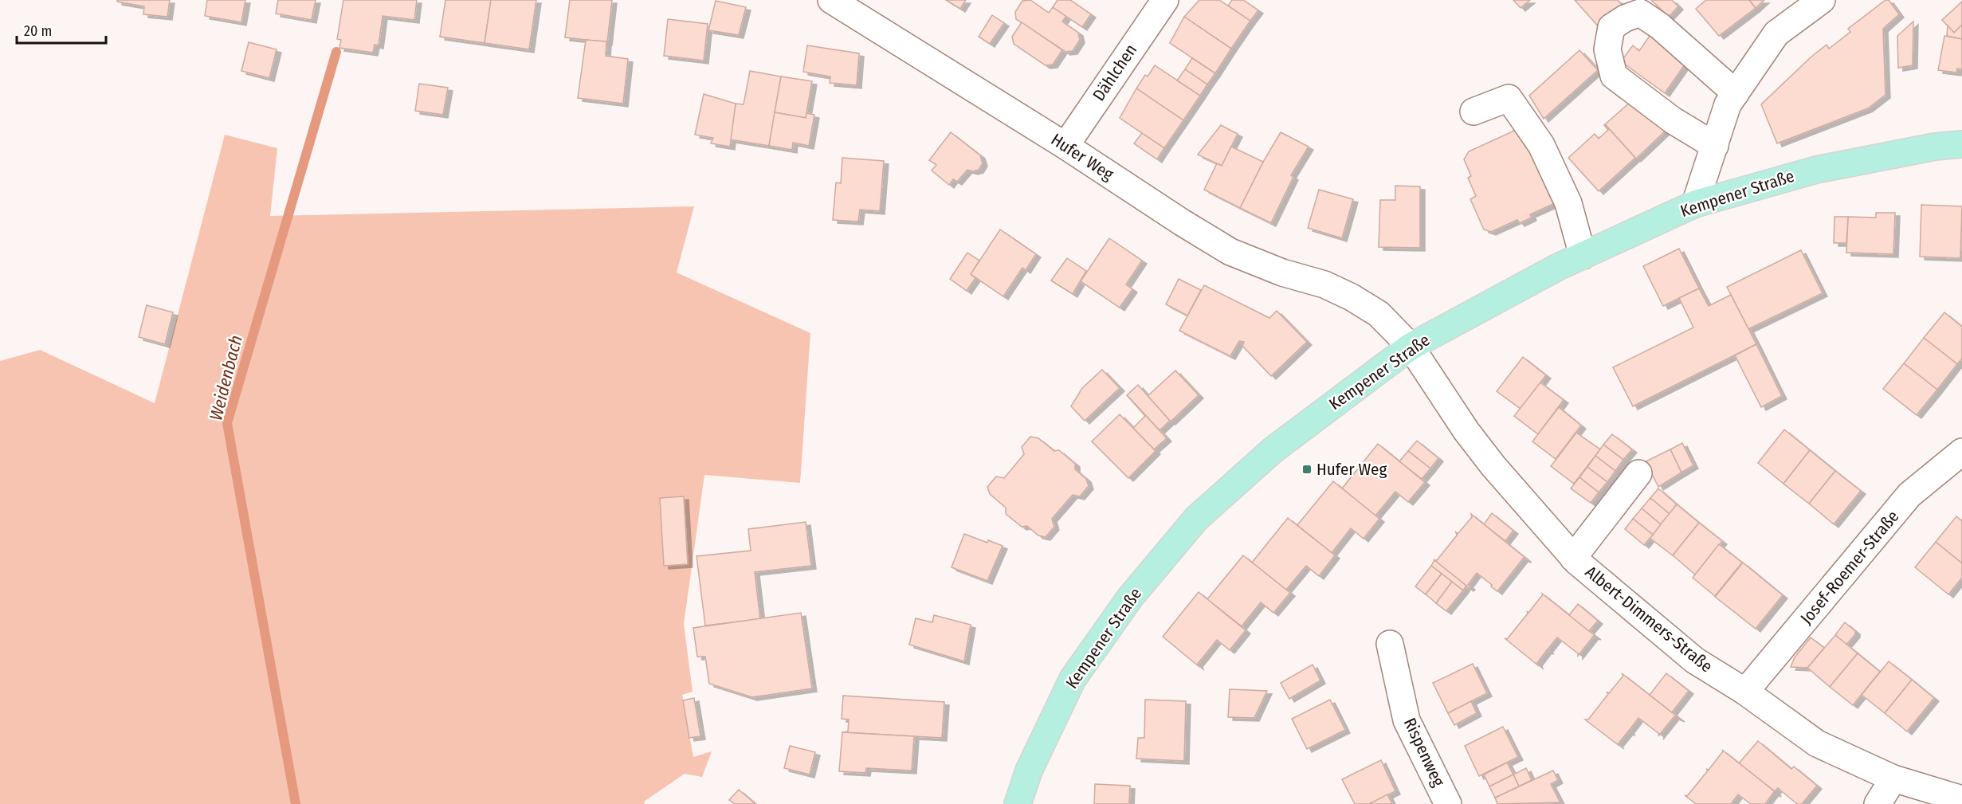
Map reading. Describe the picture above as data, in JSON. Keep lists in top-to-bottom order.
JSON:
{
  "streets": {
    "main road": ["Kempener Straße"],
    "street": [
      "Dählchen",
      "Hufer Weg",
      "Josef-Roemer-Straße",
      "Albert-Dimmers-Straße",
      "Rispenweg"
    ]
  },
  "crossings": [
    ["Dählchen", "Hufer Weg"],
    ["Hufer Weg", "Kempener Straße"],
    ["Hufer Weg", "Albert-Dimmers-Straße"],
    ["Kempener Straße", "Albert-Dimmers-Straße"],
    ["Josef-Roemer-Straße", "Albert-Dimmers-Straße"]
  ],
  "water": ["Weidenbach"],
  "places": {
    "transit": ["Hufer Weg"]
  },
  "scale_bar": "20 m"
}
